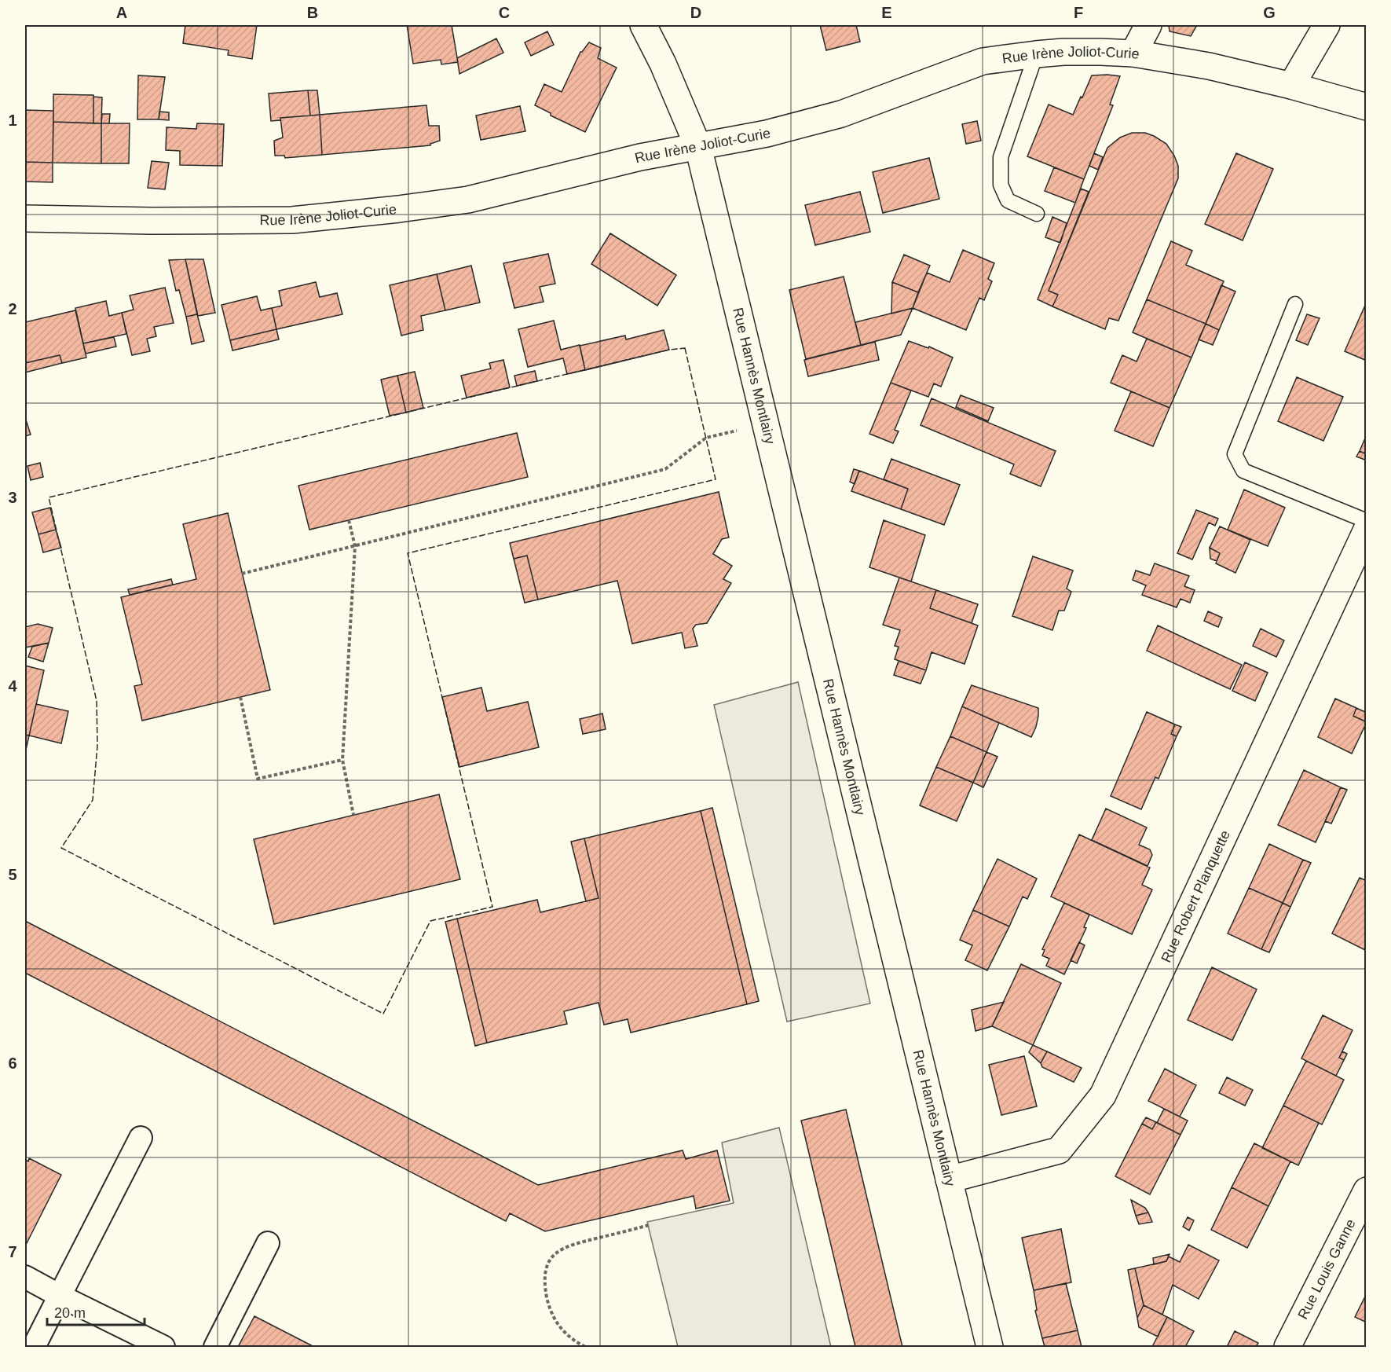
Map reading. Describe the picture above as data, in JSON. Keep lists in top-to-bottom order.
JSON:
{
  "streets": {
    "street": [
      "Rue Irène Joliot-Curie",
      "Rue Hannès Montlairy",
      "Rue Robert Planquette",
      "Rue Louis Ganne"
    ]
  },
  "crossings": [
    ["Rue Irène Joliot-Curie", "Rue Hannès Montlairy"],
    ["Rue Hannès Montlairy", "Rue Robert Planquette"]
  ],
  "scale_bar": "20 m",
  "grid": {
    "columns": [
      "A",
      "B",
      "C",
      "D",
      "E",
      "F",
      "G"
    ],
    "rows": [
      "1",
      "2",
      "3",
      "4",
      "5",
      "6",
      "7"
    ]
  }
}
